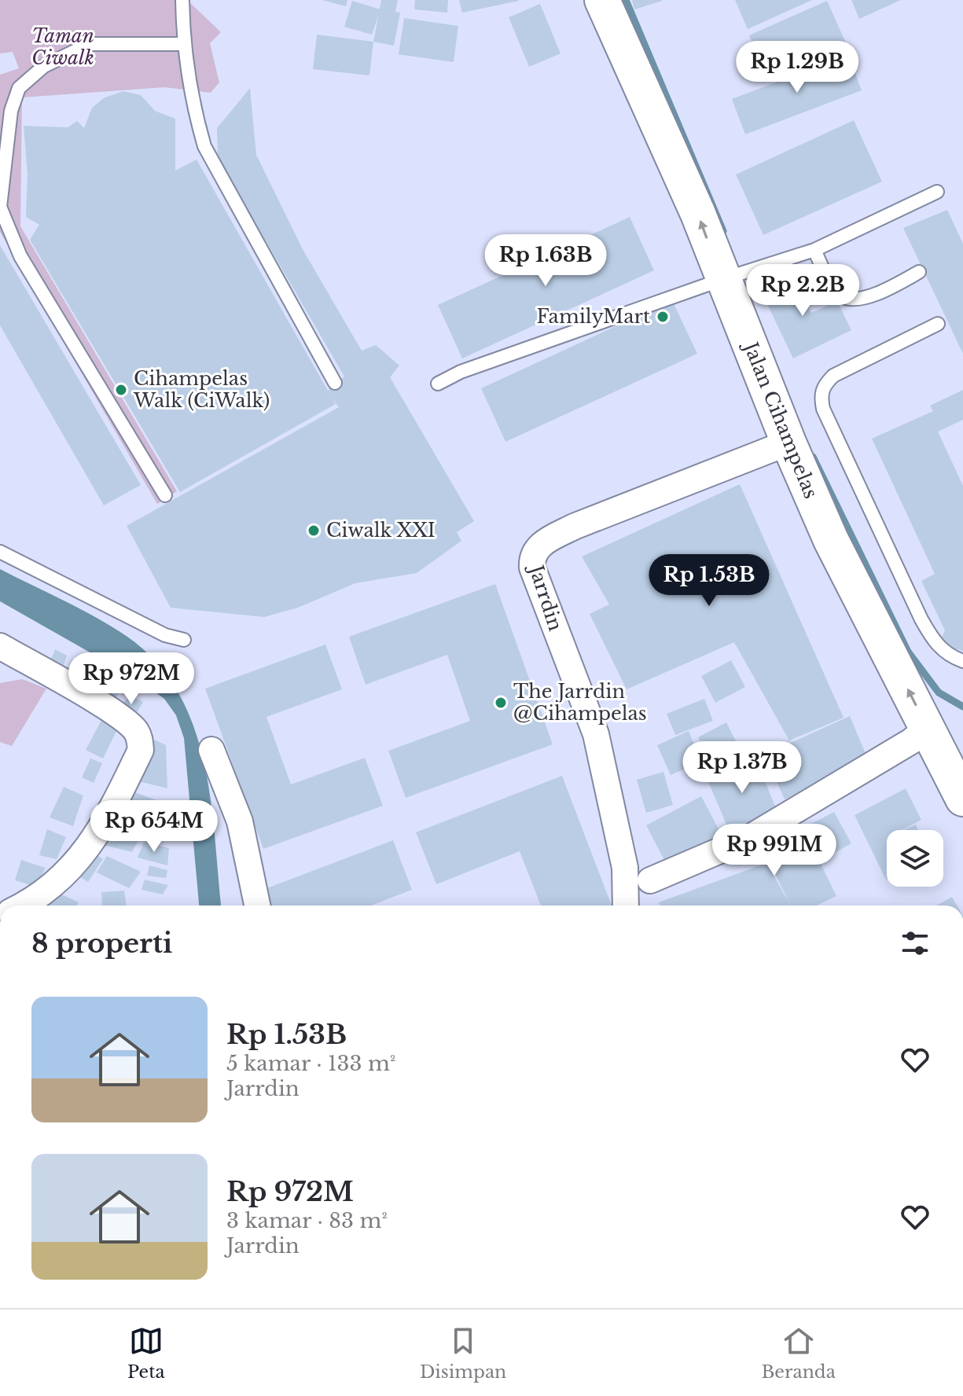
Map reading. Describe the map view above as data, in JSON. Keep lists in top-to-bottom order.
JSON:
{
  "streets": {
    "main road": ["Jalan Cihampelas"],
    "street": ["Jarrdin"]
  },
  "crossings": [
    ["Jalan Cihampelas", "Jarrdin"]
  ],
  "one_way": ["Jalan Cihampelas"],
  "parks": ["Taman Ciwalk"],
  "places": [
    "FamilyMart",
    "Cihampelas Walk (CiWalk)",
    "Ciwalk XXI",
    "The Jarrdin @Cihampelas"
  ],
  "page": {
    "price": [
      "Rp 1.29B",
      "Rp 1.63B",
      "Rp 2.2B",
      "Rp 1.53B",
      "Rp 972M",
      "Rp 1.37B",
      "Rp 654M",
      "Rp 991M"
    ],
    "heading": "8 properti",
    "list": [
      {
        "name": "Rp 1.53B",
        "note": "5 kamar · 133 m² · Jarrdin"
      },
      {
        "name": "Rp 972M",
        "note": "3 kamar · 83 m² · Jarrdin"
      }
    ],
    "tabs": ["Peta", "Disimpan", "Beranda"]
  }
}
